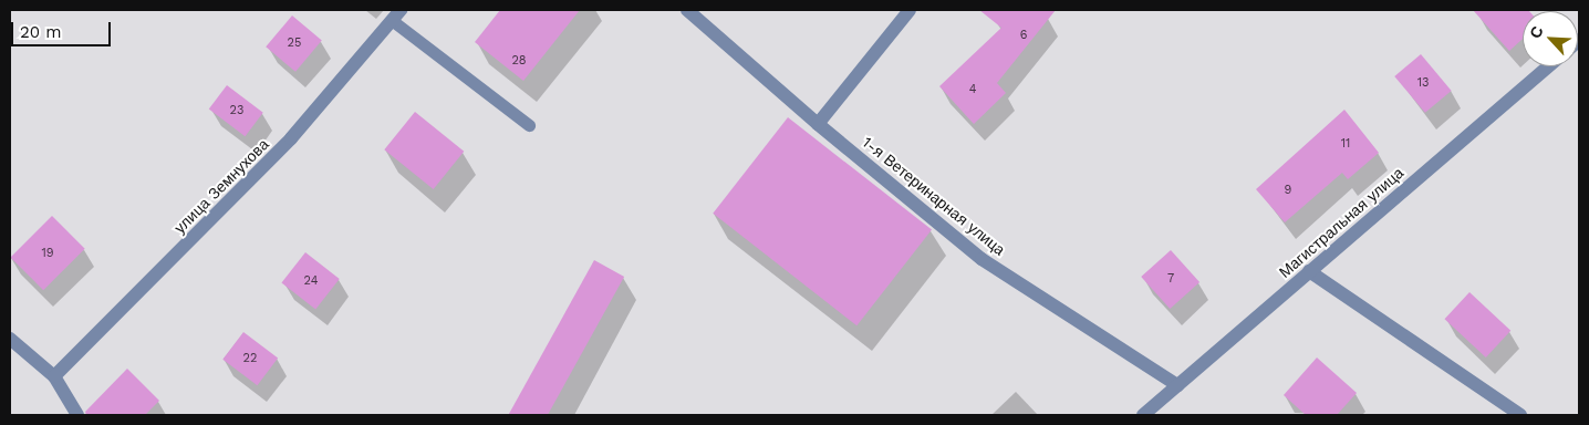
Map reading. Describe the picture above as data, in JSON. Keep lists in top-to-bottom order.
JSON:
{
  "streets": {
    "street": ["улица Земнухова", "1-я Ветеринарная улица", "Магистральная улица"]
  },
  "crossings": [
    ["1-я Ветеринарная улица", "Магистральная улица"]
  ],
  "house_numbers": [
    "6",
    "25",
    "28",
    "13",
    "4",
    "23",
    "11",
    "9",
    "19",
    "7",
    "24",
    "22"
  ],
  "scale_bar": "20 m",
  "north": "top left"
}
